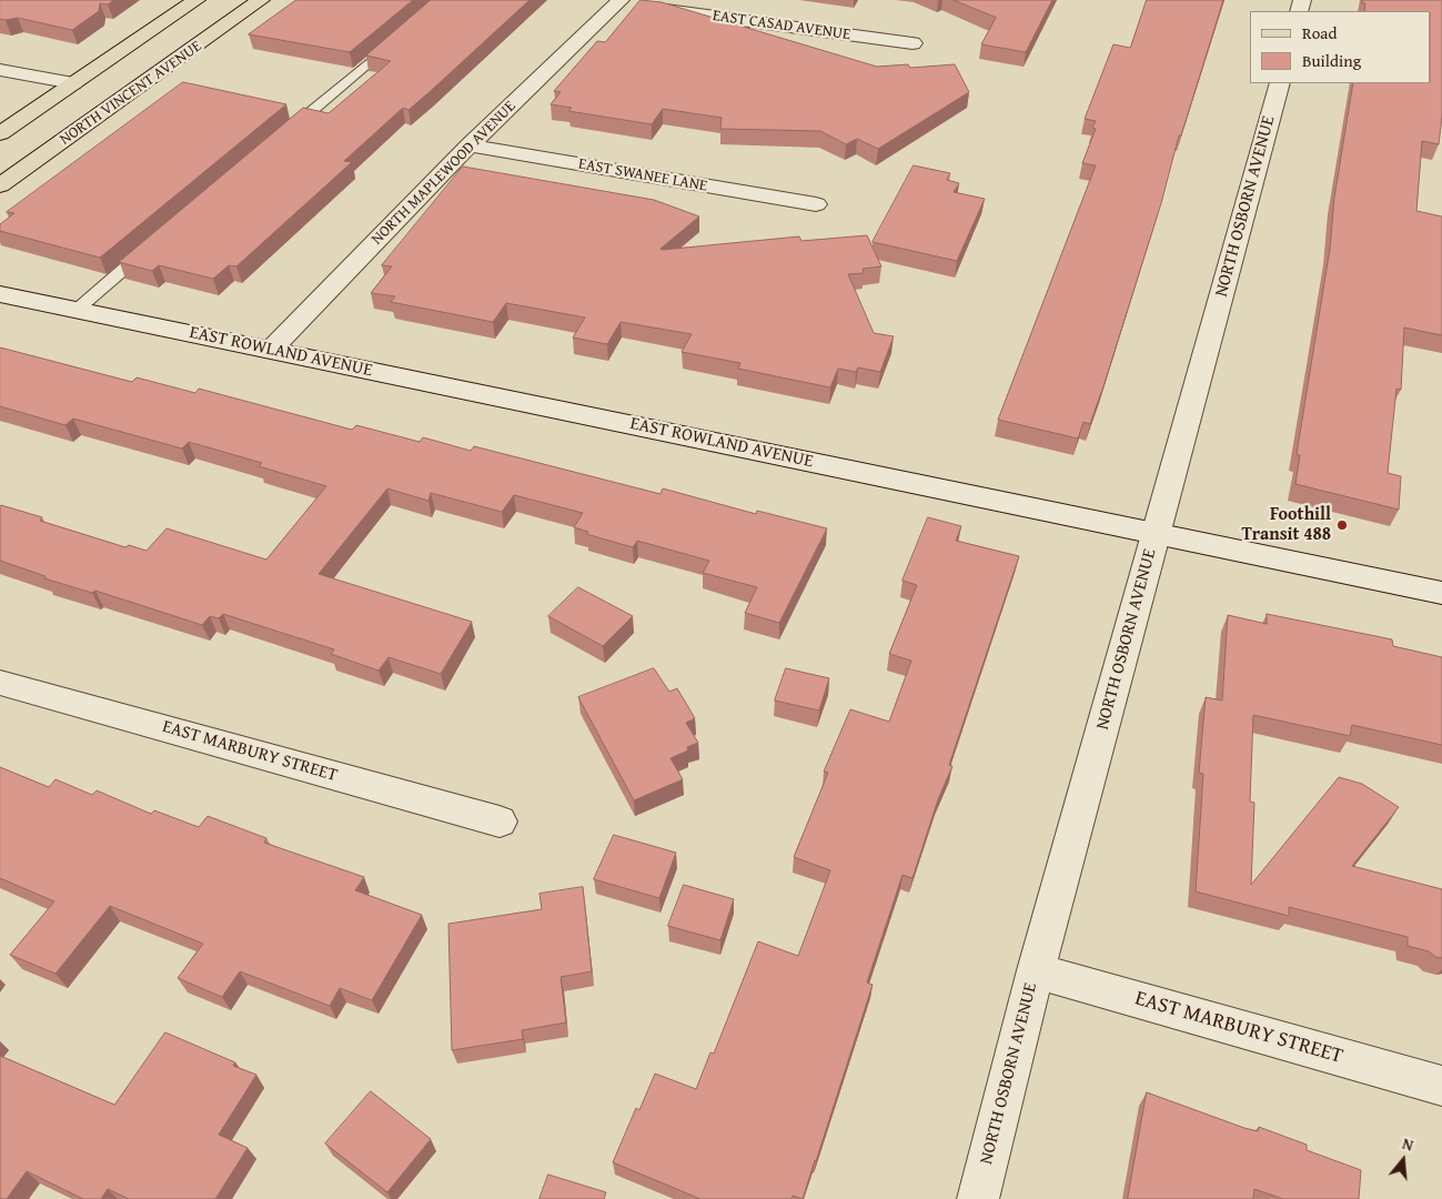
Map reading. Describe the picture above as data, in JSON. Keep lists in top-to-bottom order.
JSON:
{
  "streets": {
    "main road": ["NORTH VINCENT AVENUE"],
    "street": [
      "EAST CASAD AVENUE",
      "NORTH MAPLEWOOD AVENUE",
      "EAST SWANEE LANE",
      "NORTH OSBORN AVENUE",
      "EAST ROWLAND AVENUE",
      "EAST MARBURY STREET"
    ]
  },
  "crossings": [
    ["EAST CASAD AVENUE", "NORTH MAPLEWOOD AVENUE"],
    ["NORTH MAPLEWOOD AVENUE", "EAST SWANEE LANE"],
    ["NORTH MAPLEWOOD AVENUE", "EAST ROWLAND AVENUE"],
    ["NORTH OSBORN AVENUE", "EAST ROWLAND AVENUE"],
    ["NORTH OSBORN AVENUE", "EAST MARBURY STREET"]
  ],
  "places": ["Foothill Transit 488"],
  "legend": ["Road", "Building"],
  "north": "top"
}
